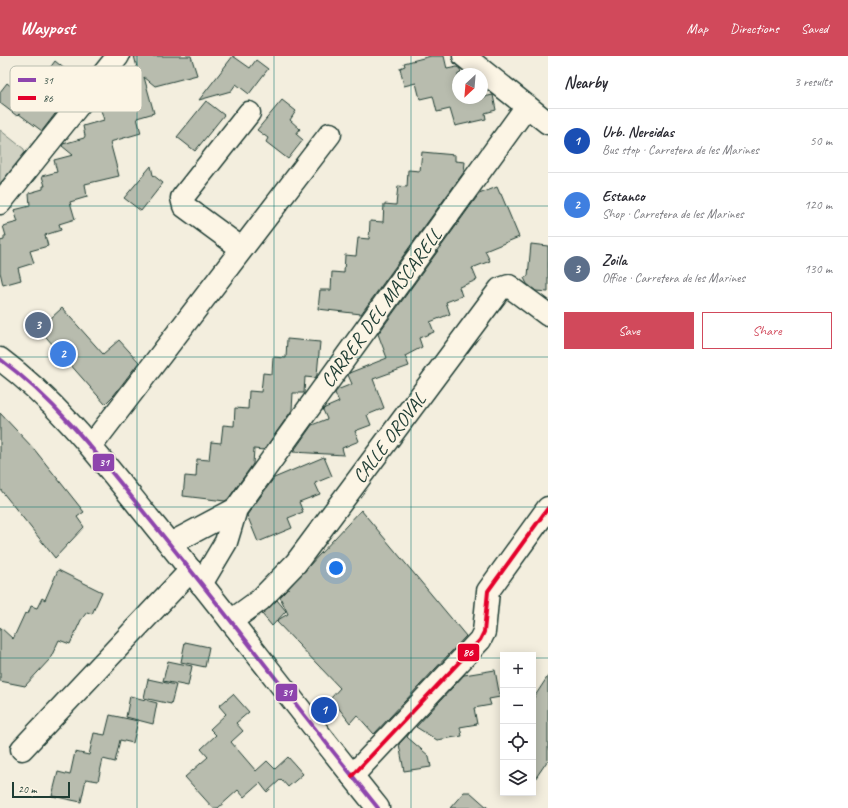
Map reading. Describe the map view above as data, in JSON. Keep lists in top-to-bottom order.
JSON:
{
  "streets": {
    "street": ["CARRER DEL MASCARELL", "CALLE OROVAL"]
  },
  "lines": ["transit line 31", "transit line 86"],
  "legend": ["31", "86"],
  "scale_bar": "20 m",
  "north": "bottom left",
  "page": {
    "header": "Waypost",
    "nav": ["Map", "Directions", "Saved"],
    "heading": ["Nearby", "3 results"],
    "list": [
      {
        "mark": "1",
        "name": "Urb. Nereidas",
        "note": "Bus stop · Carretera de les Marines",
        "value": "50 m"
      },
      {
        "mark": "2",
        "name": "Estanco",
        "note": "Shop · Carretera de les Marines",
        "value": "120 m"
      },
      {
        "mark": "3",
        "name": "Zoila",
        "note": "Office · Carretera de les Marines",
        "value": "130 m"
      }
    ],
    "buttons": ["Save", "Share"],
    "pins": ["3", "2", "1"],
    "map_buttons": ["+", "−"],
    "scale": "20 m"
  }
}
